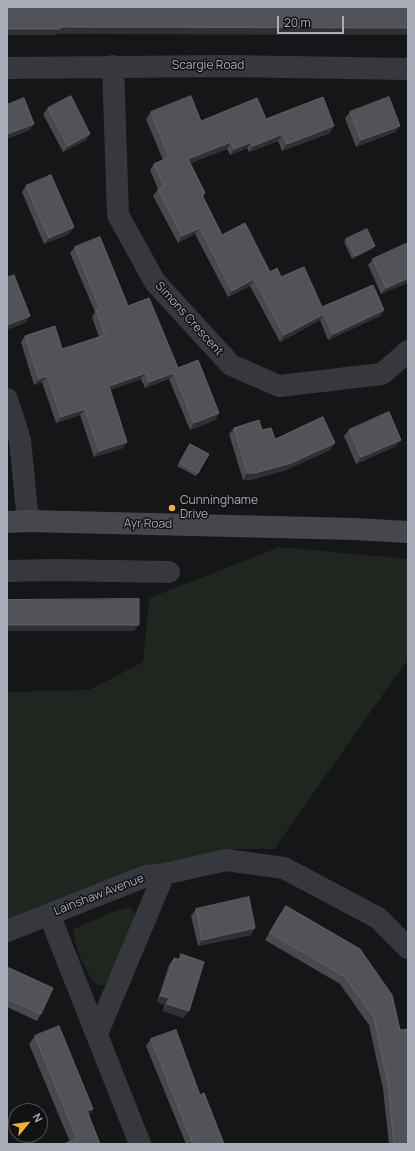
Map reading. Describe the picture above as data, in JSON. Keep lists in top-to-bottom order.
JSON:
{
  "streets": {
    "main road": ["Ayr Road"],
    "street": ["Scargie Road", "Simons Crescent", "Lainshaw Avenue"]
  },
  "crossings": [
    ["Scargie Road", "Simons Crescent"]
  ],
  "places": ["Cunninghame Drive"],
  "scale_bar": "20 m",
  "north": "top right"
}
